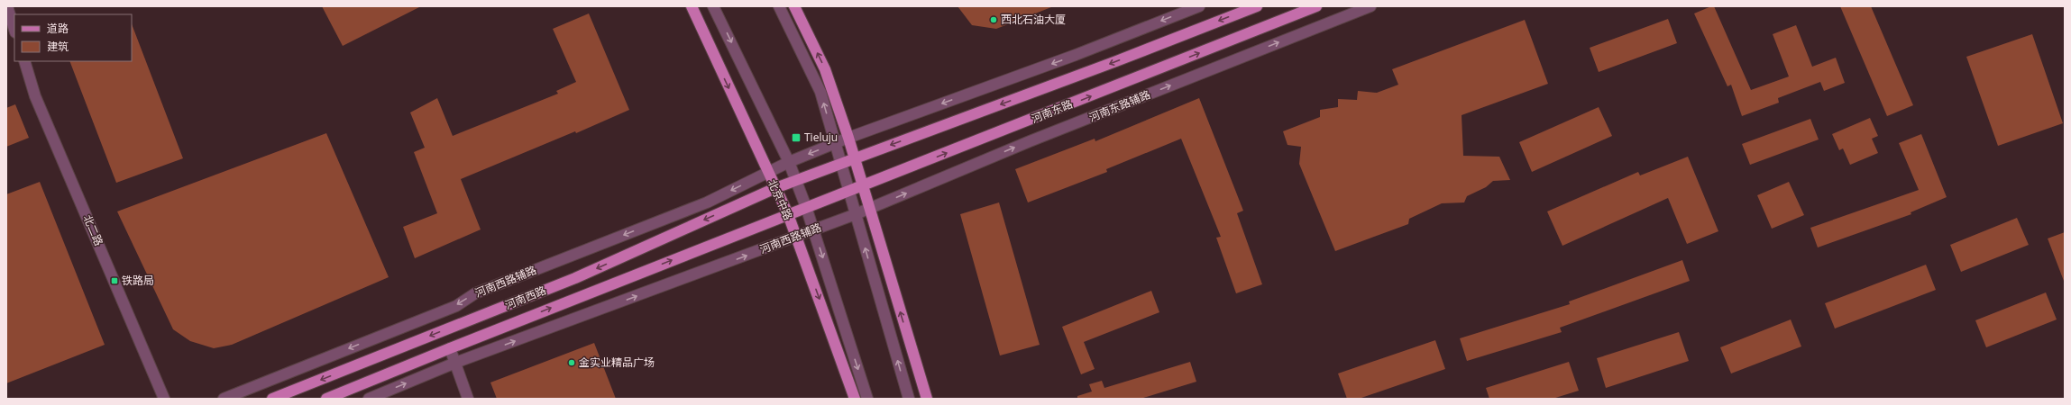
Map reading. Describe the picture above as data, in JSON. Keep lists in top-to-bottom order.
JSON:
{
  "streets": {
    "main road": ["河南东路", "北京中路", "河南西路"],
    "street": ["河南东路辅路", "北二路", "河南西路辅路"]
  },
  "crossings": [
    ["河南东路辅路", "河南西路辅路"],
    ["河南东路", "北京中路"],
    ["河南东路", "河南西路"],
    ["北京中路", "河南西路辅路"],
    ["北京中路", "河南西路"]
  ],
  "places": {
    "other": ["西北石油大厦", "金实业精品广场"],
    "transit": ["Tieluju", "铁路局"]
  },
  "legend": ["道路", "建筑"]
}
